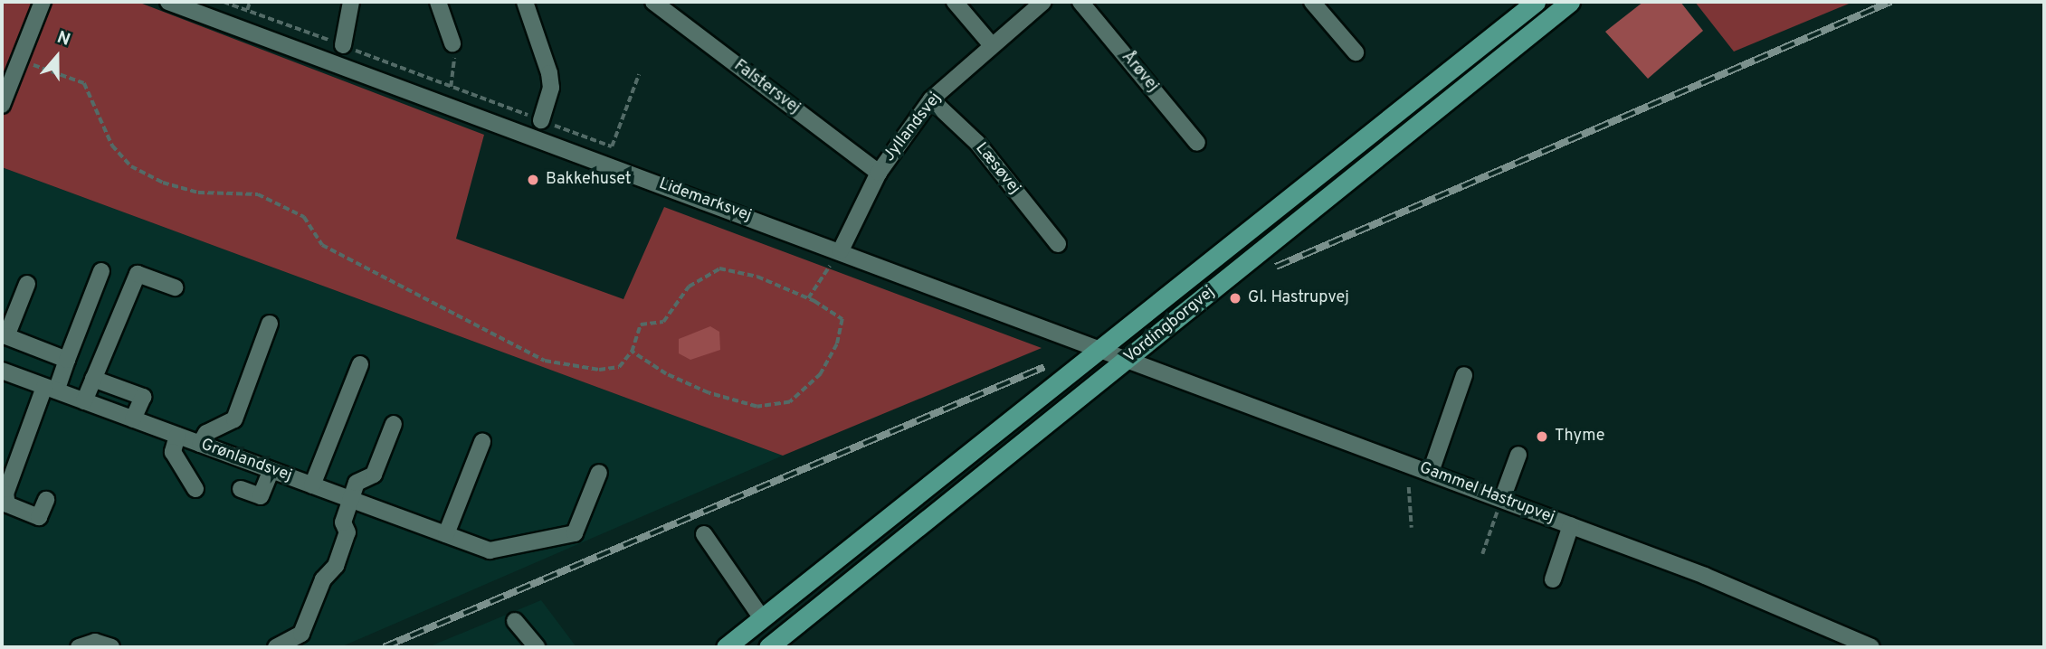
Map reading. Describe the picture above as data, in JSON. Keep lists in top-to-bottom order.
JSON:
{
  "streets": {
    "main road": ["Vordingborgvej"],
    "street": [
      "Årøvej",
      "Falstersvej",
      "Jyllandsvej",
      "Læsøvej",
      "Lidemarksvej",
      "Grønlandsvej",
      "Gammel Hastrupvej"
    ]
  },
  "crossings": [
    ["Falstersvej", "Jyllandsvej"],
    ["Jyllandsvej", "Læsøvej"],
    ["Jyllandsvej", "Lidemarksvej"],
    ["Lidemarksvej", "Vordingborgvej"],
    ["Lidemarksvej", "Gammel Hastrupvej"],
    ["Vordingborgvej", "Gammel Hastrupvej"]
  ],
  "places": ["Bakkehuset", "Gl. Hastrupvej", "Thyme"],
  "north": "top"
}
